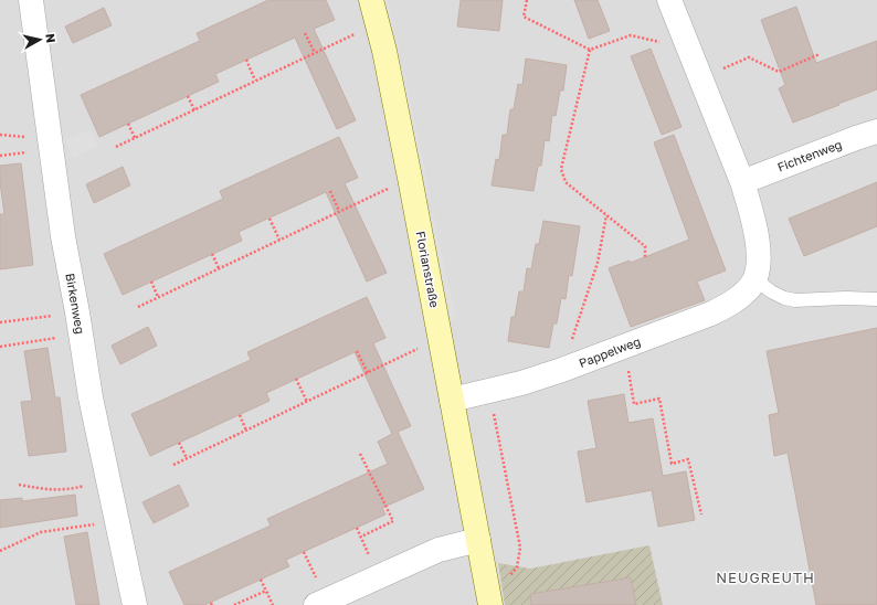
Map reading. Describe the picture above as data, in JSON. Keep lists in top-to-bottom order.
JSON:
{
  "streets": {
    "street": [
      "Fichtenweg",
      "Florianstraße",
      "Birkenweg",
      "Pappelweg"
    ]
  },
  "crossings": [
    ["Florianstraße", "Pappelweg"]
  ],
  "districts": ["NEUGREUTH"],
  "north": "right"
}
